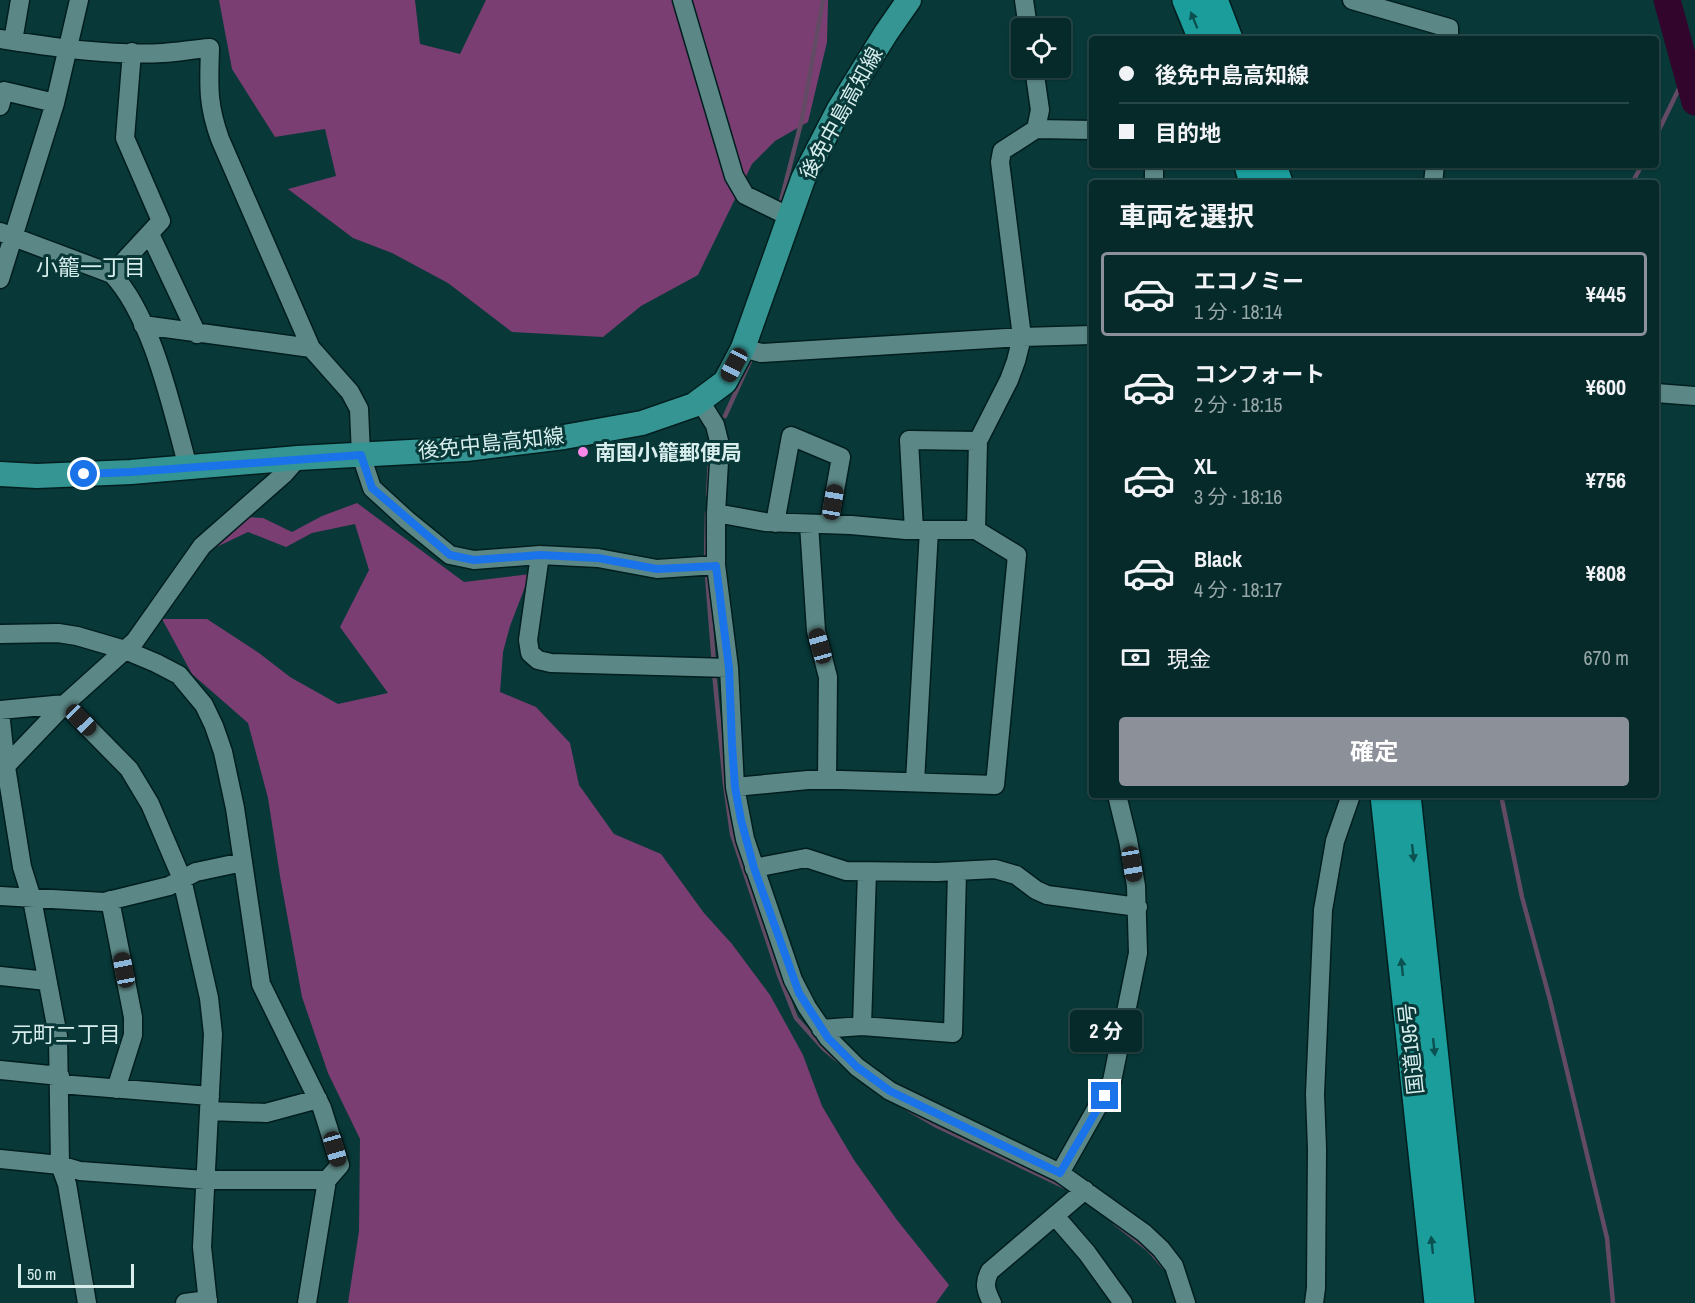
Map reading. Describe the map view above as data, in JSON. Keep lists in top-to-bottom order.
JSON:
{
  "streets": {
    "highway": ["国道195号"],
    "main road": ["後免中島高知線"]
  },
  "districts": ["小籠一丁目", "元町二丁目"],
  "places": ["南国小籠郵便局"],
  "scale_bar": "50 m",
  "page": {
    "banner": ["後免中島高知線", "目的地"],
    "heading": "車両を選択",
    "list": [
      {
        "name": "エコノミー",
        "note": "1 分 · 18:14",
        "value": "¥445"
      },
      {
        "name": "コンフォート",
        "note": "2 分 · 18:15",
        "value": "¥600"
      },
      {
        "name": "XL",
        "note": "3 分 · 18:16",
        "value": "¥756"
      },
      {
        "name": "Black",
        "note": "4 分 · 18:17",
        "value": "¥808"
      }
    ],
    "pay": ["現金", "670 m"],
    "buttons": "確定",
    "bubble": "2 分",
    "scale": "50 m"
  }
}
